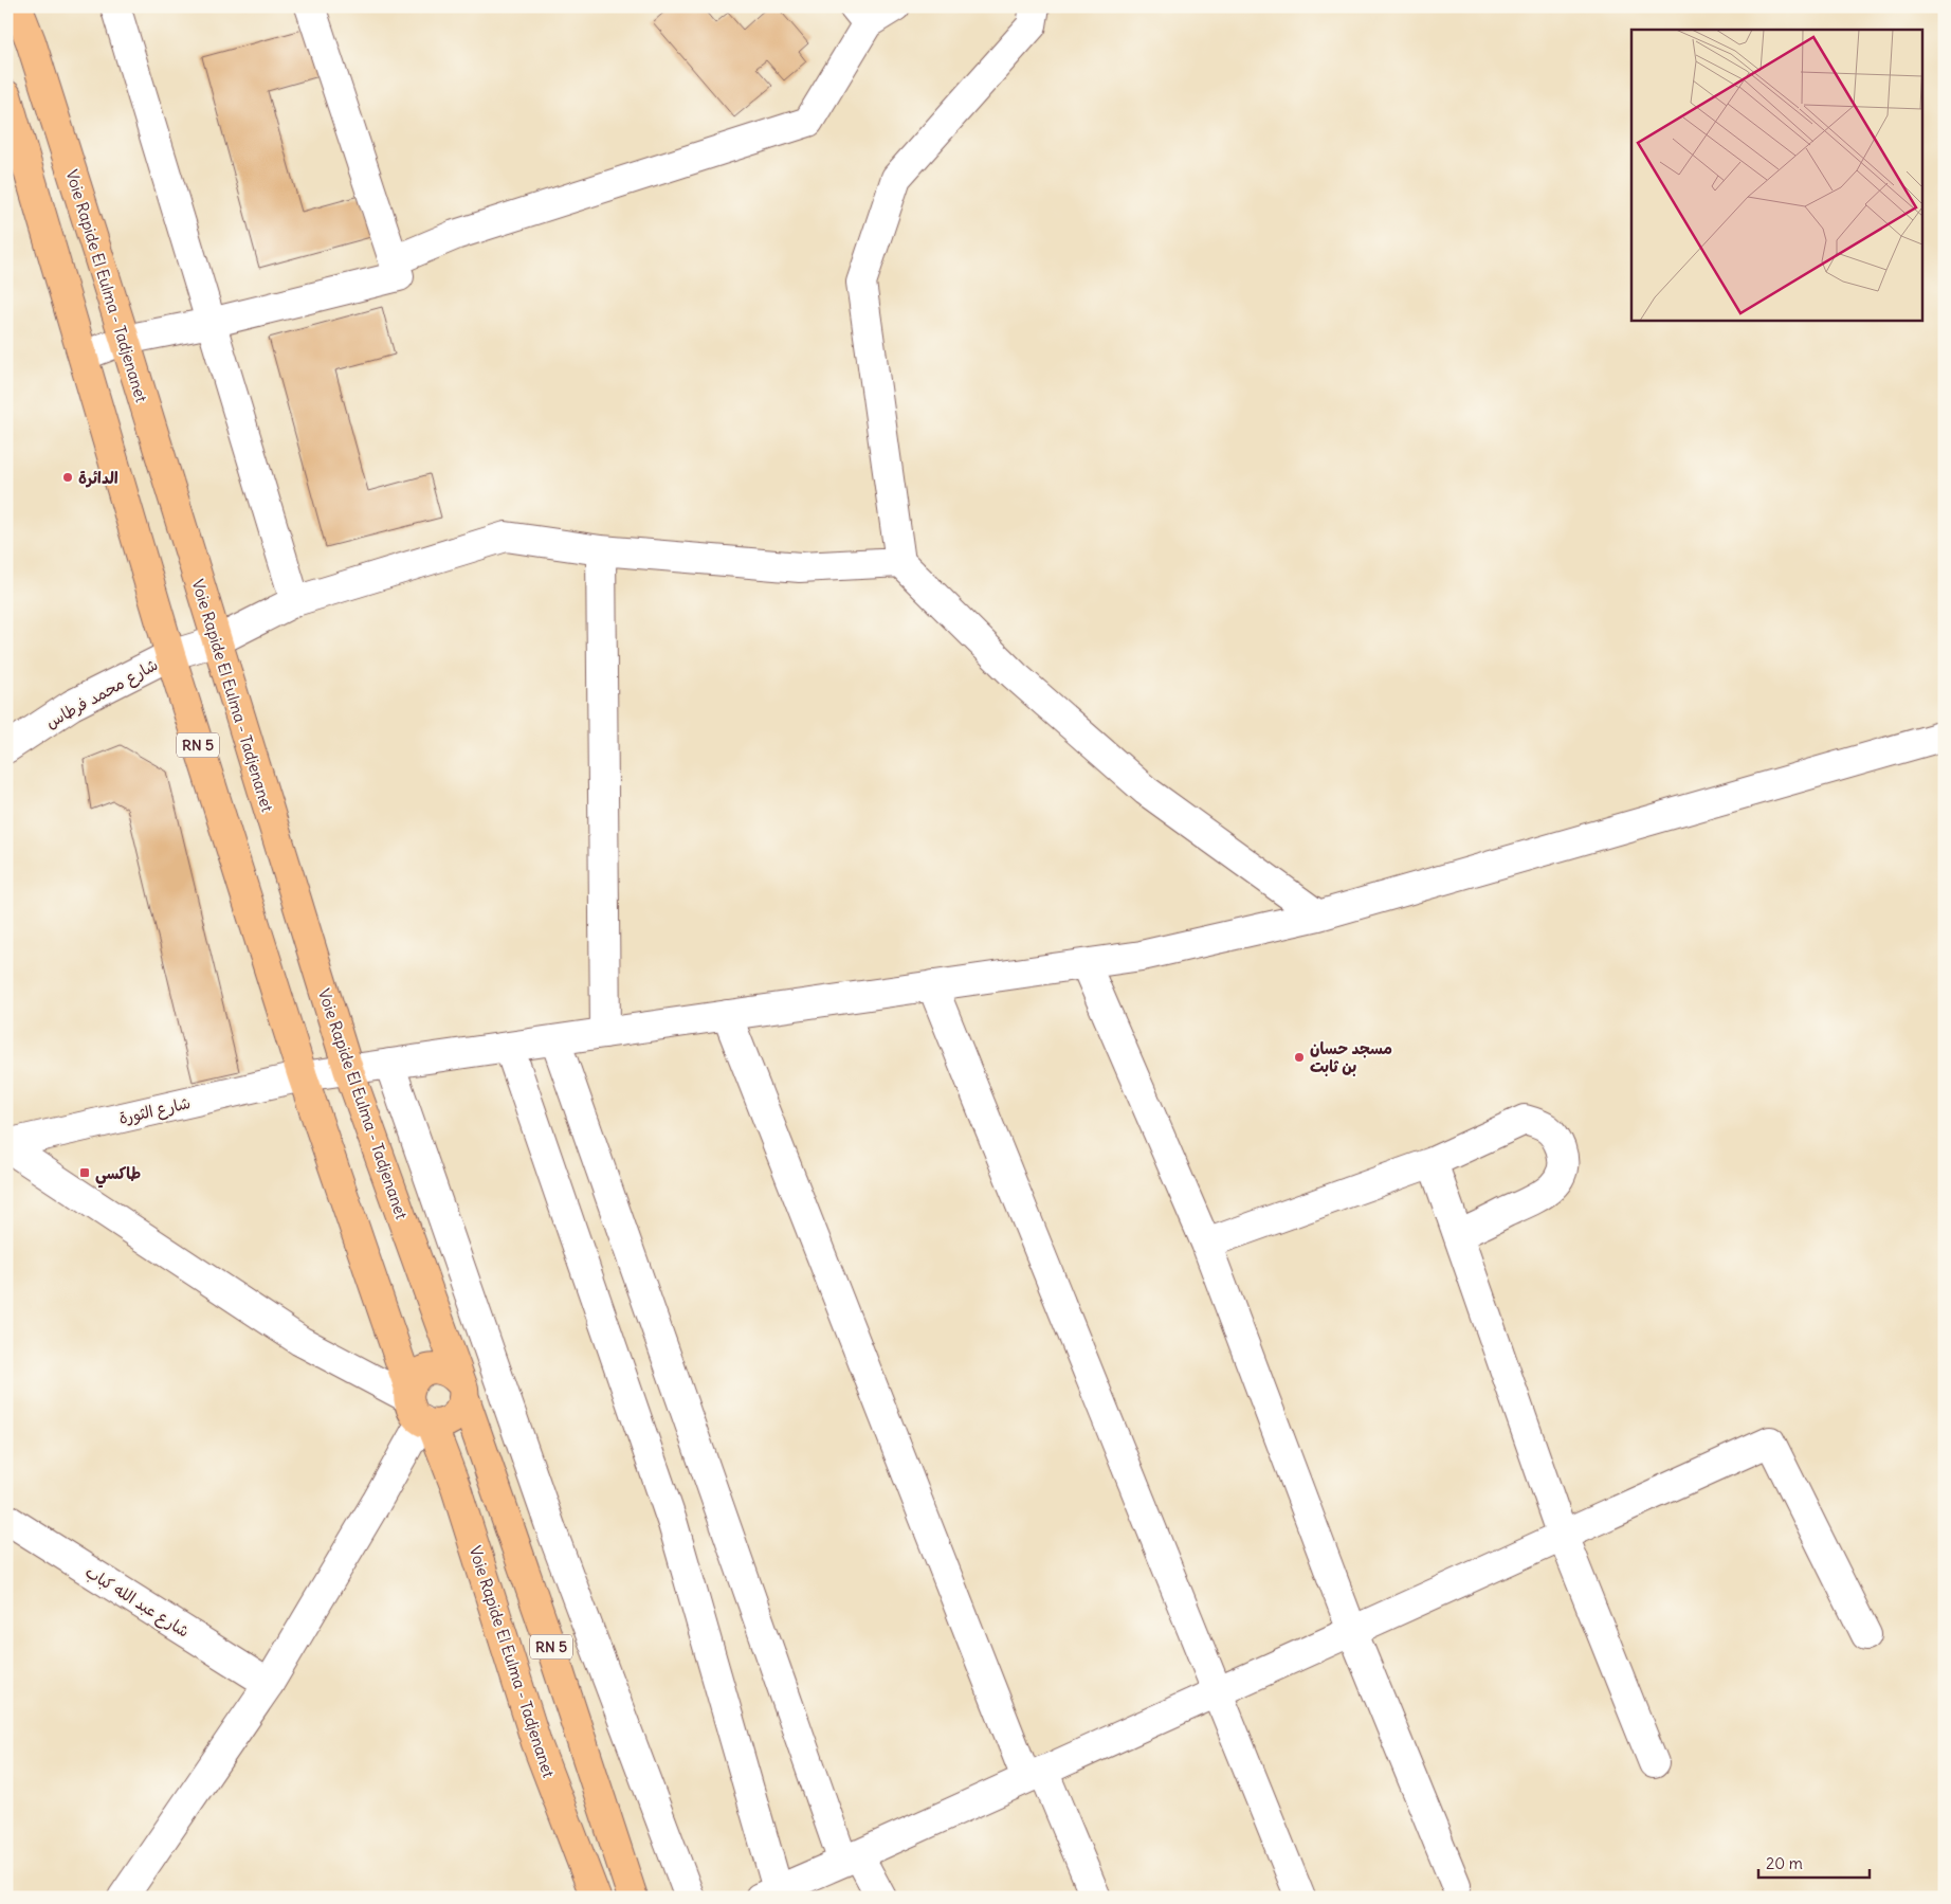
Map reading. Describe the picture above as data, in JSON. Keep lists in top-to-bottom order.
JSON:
{
  "streets": {
    "highway": ["Voie Rapide El Eulma - Tadjenanet", "RN 5"],
    "street": ["شارع محمد فرطاس", "شارع الثورة", "شارع عبد الله كباب"]
  },
  "crossings": [
    ["Voie Rapide El Eulma - Tadjenanet", "شارع محمد فرطاس"],
    ["Voie Rapide El Eulma - Tadjenanet", "شارع الثورة"]
  ],
  "places": {
    "other": ["الدائرة", "مسجد حسان بن ثابت"],
    "transit": ["طاكسي"]
  },
  "scale_bar": "20 m"
}
